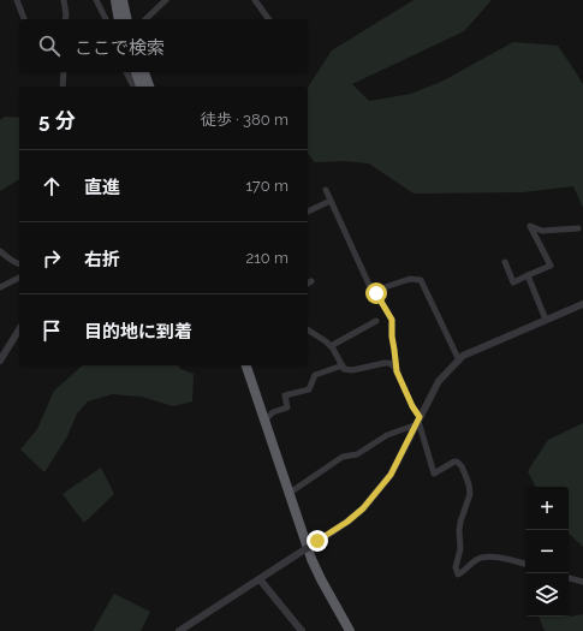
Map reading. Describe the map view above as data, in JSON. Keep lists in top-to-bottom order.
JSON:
{
  "page": {
    "search": "ここで検索",
    "heading": ["5 分", "徒歩 · 380 m"],
    "list": [
      ["直進", "170 m"],
      ["右折", "210 m"],
      "目的地に到着"
    ],
    "map_buttons": ["+", "−"]
  }
}
